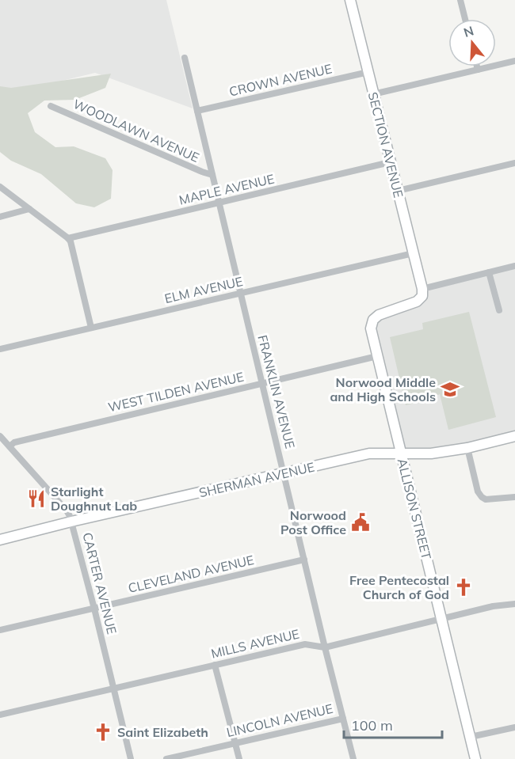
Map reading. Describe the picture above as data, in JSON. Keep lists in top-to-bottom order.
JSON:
{
  "streets": {
    "street": [
      "CROWN AVENUE",
      "WOODLAWN AVENUE",
      "SECTION AVENUE",
      "MAPLE AVENUE",
      "ELM AVENUE",
      "WEST TILDEN AVENUE",
      "FRANKLIN AVENUE",
      "SHERMAN AVENUE",
      "ALLISON STREET",
      "CLEVELAND AVENUE",
      "CARTER AVENUE",
      "MILLS AVENUE",
      "LINCOLN AVENUE"
    ]
  },
  "crossings": [
    ["CROWN AVENUE", "SECTION AVENUE"],
    ["CROWN AVENUE", "FRANKLIN AVENUE"],
    ["WOODLAWN AVENUE", "FRANKLIN AVENUE"],
    ["SECTION AVENUE", "MAPLE AVENUE"],
    ["SECTION AVENUE", "ELM AVENUE"],
    ["SECTION AVENUE", "ALLISON STREET"],
    ["MAPLE AVENUE", "FRANKLIN AVENUE"],
    ["ELM AVENUE", "FRANKLIN AVENUE"],
    ["WEST TILDEN AVENUE", "FRANKLIN AVENUE"],
    ["WEST TILDEN AVENUE", "ALLISON STREET"],
    ["WEST TILDEN AVENUE", "CARTER AVENUE"],
    ["FRANKLIN AVENUE", "SHERMAN AVENUE"],
    ["FRANKLIN AVENUE", "CLEVELAND AVENUE"],
    ["FRANKLIN AVENUE", "MILLS AVENUE"],
    ["FRANKLIN AVENUE", "LINCOLN AVENUE"],
    ["SHERMAN AVENUE", "ALLISON STREET"],
    ["SHERMAN AVENUE", "CARTER AVENUE"],
    ["ALLISON STREET", "MILLS AVENUE"],
    ["CLEVELAND AVENUE", "CARTER AVENUE"],
    ["CARTER AVENUE", "MILLS AVENUE"]
  ],
  "places": {
    "school or university": ["Norwood Middle and High Schools"],
    "restaurant": ["Starlight Doughnut Lab"],
    "public building": ["Norwood Post Office"],
    "church": ["Free Pentecostal Church of God", "Saint Elizabeth"]
  },
  "scale_bar": "100 m",
  "north": "top"
}
